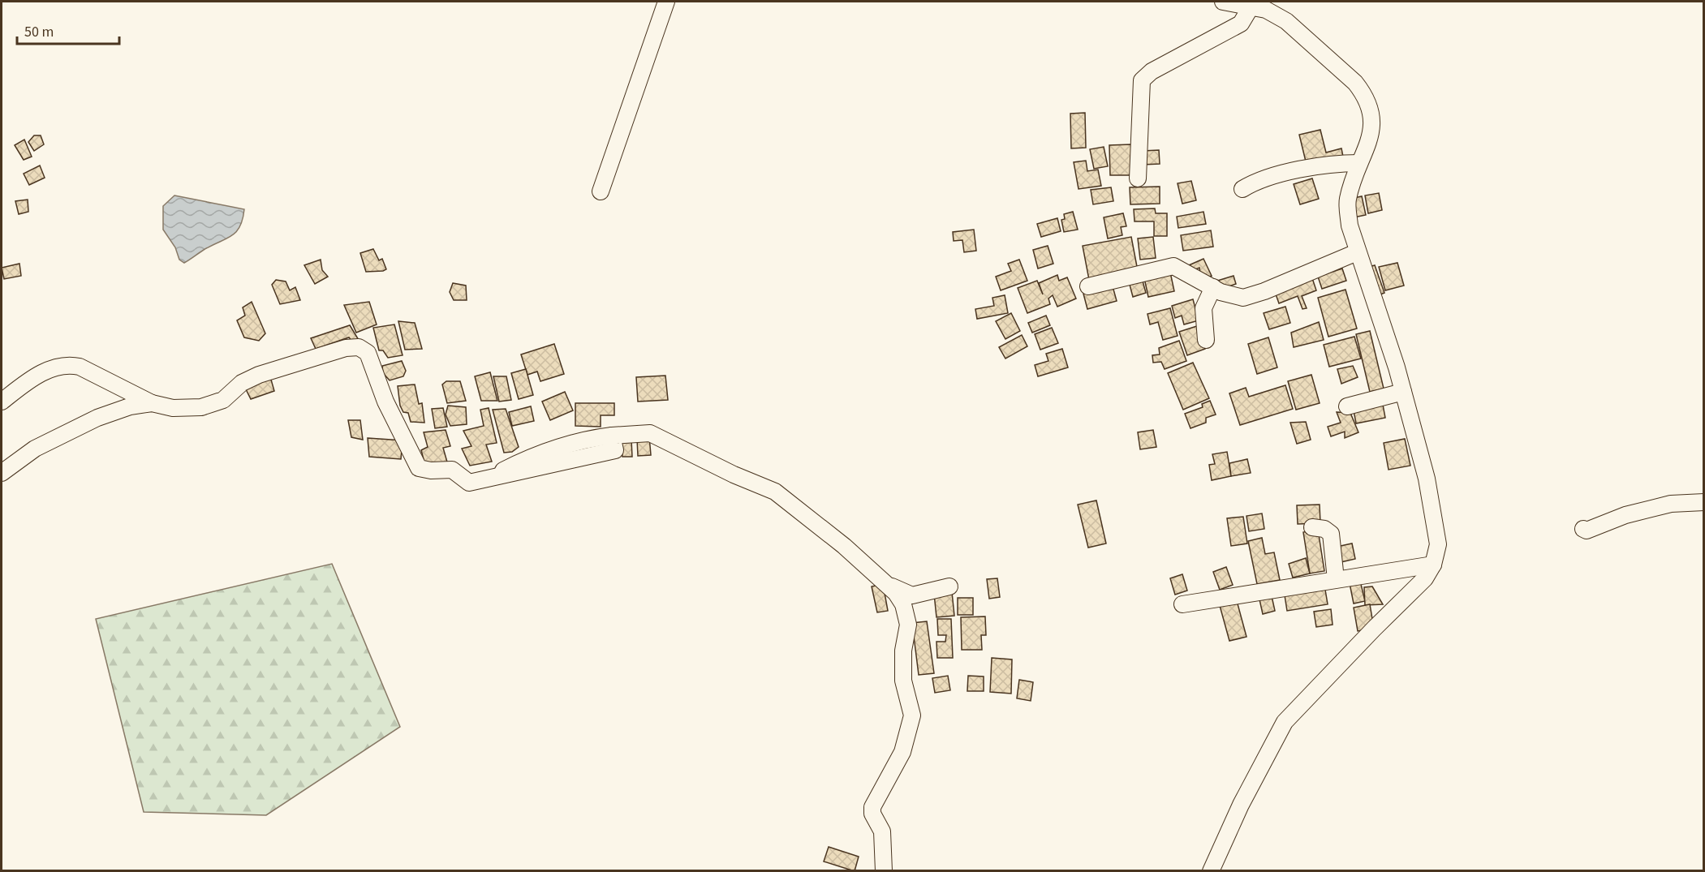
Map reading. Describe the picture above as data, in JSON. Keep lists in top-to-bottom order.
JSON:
{
  "scale_bar": "50 m"
}
